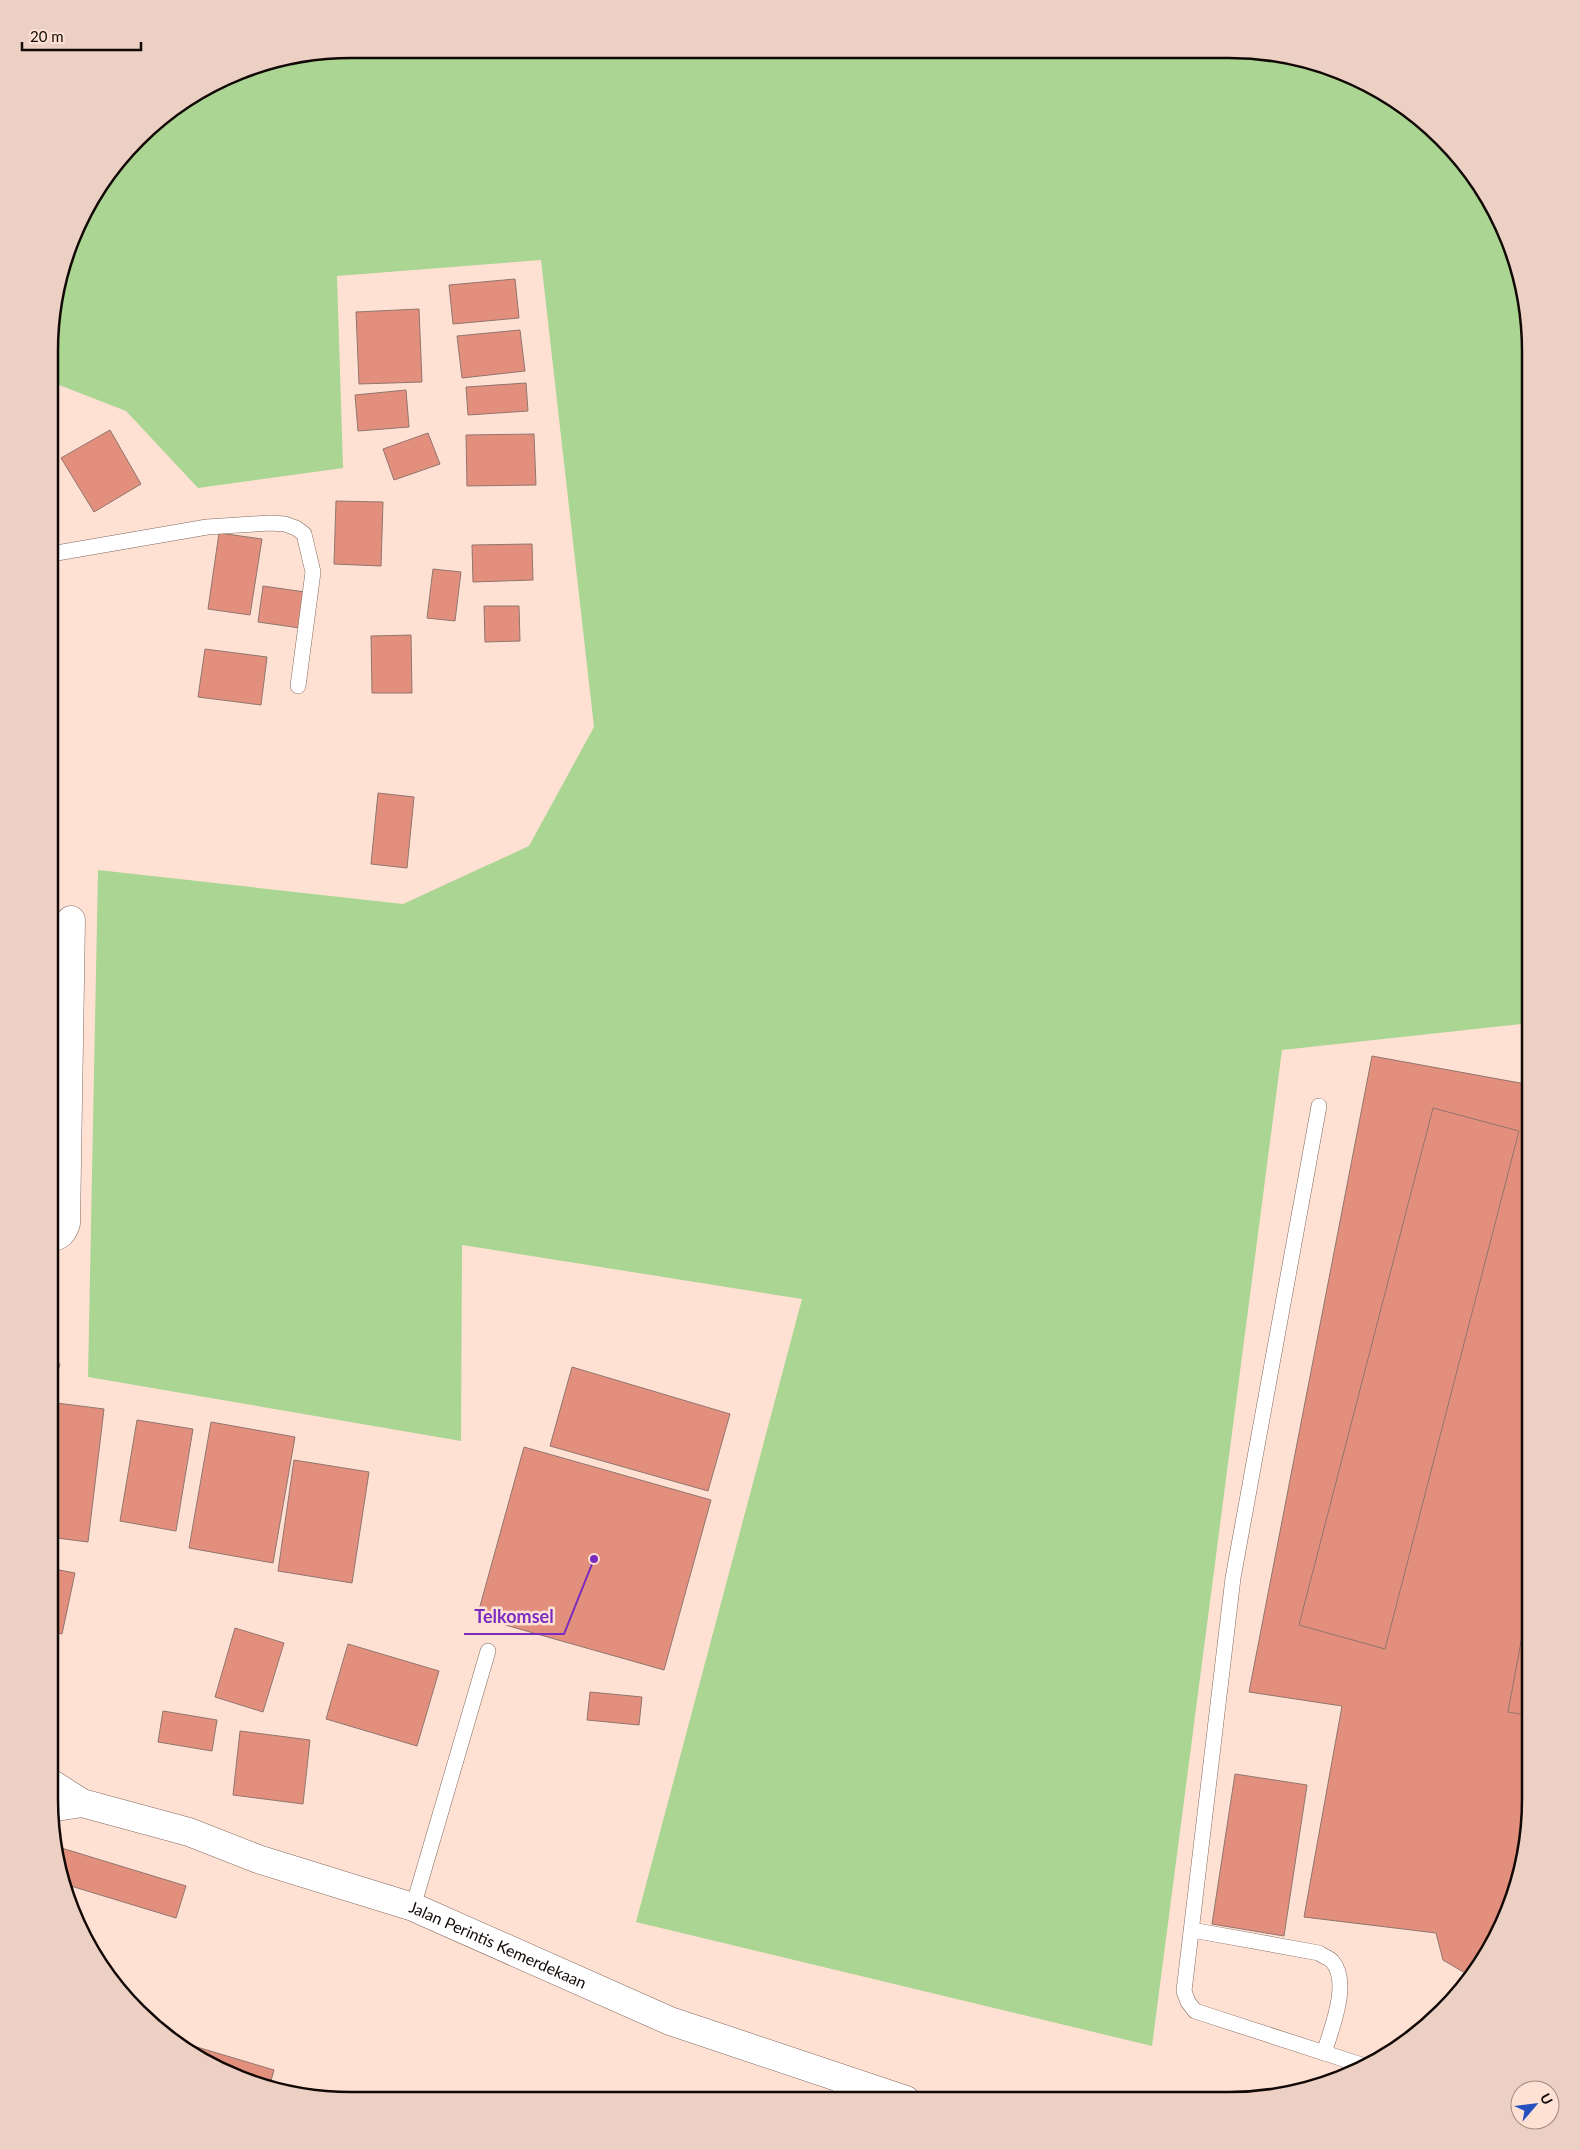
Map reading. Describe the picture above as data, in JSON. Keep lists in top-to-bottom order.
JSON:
{
  "streets": {
    "main road": ["Jalan Perintis Kemerdekaan"]
  },
  "places": ["Telkomsel"],
  "scale_bar": "20 m",
  "north": "top right"
}
